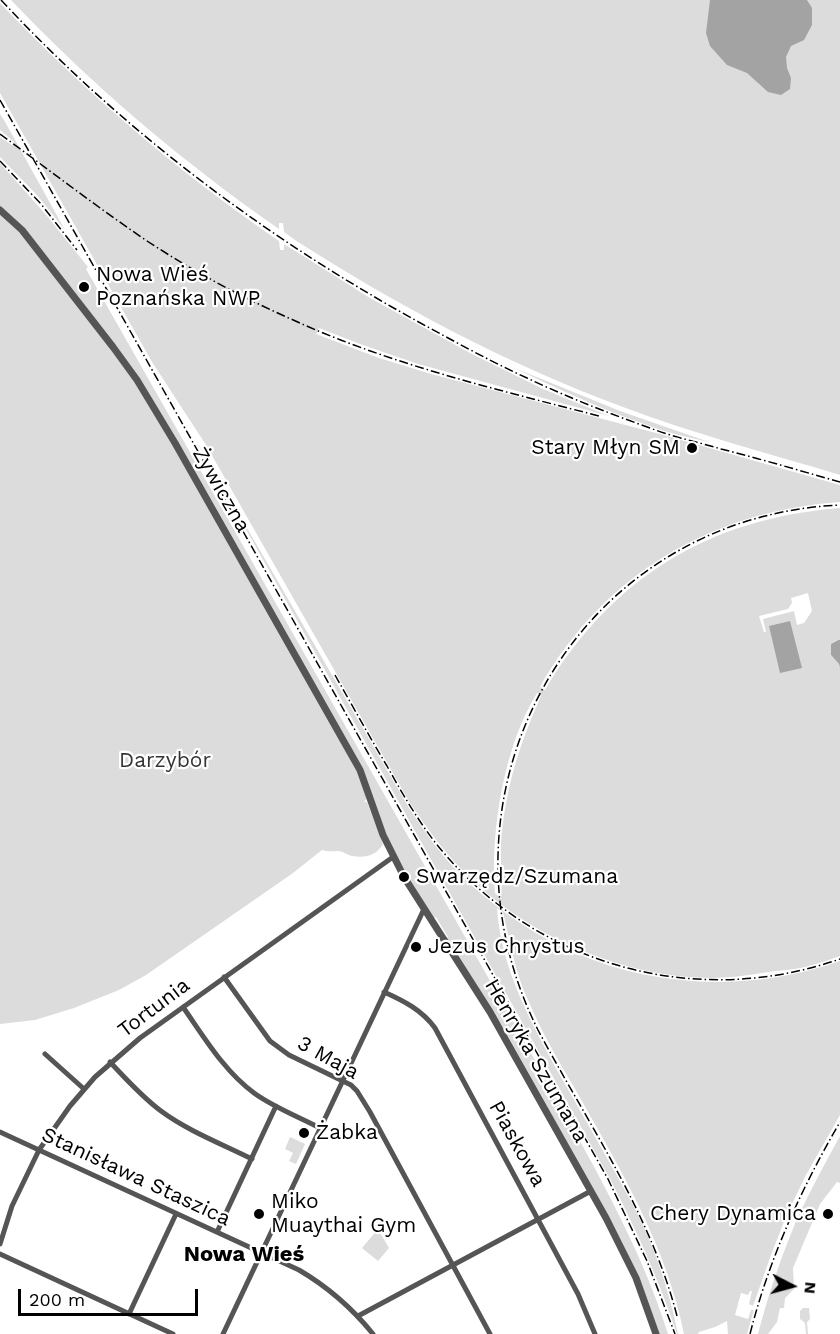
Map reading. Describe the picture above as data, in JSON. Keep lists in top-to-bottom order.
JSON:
{
  "streets": {
    "street": [
      "Żywiczna",
      "Tortunia",
      "3 Maja",
      "Henryka Szumana",
      "Piaskowa",
      "Stanisława Staszica"
    ]
  },
  "crossings": [
    ["Żywiczna", "Henryka Szumana"],
    ["Tortunia", "3 Maja"],
    ["Tortunia", "Henryka Szumana"],
    ["Tortunia", "Stanisława Staszica"]
  ],
  "districts": ["Nowa Wieś"],
  "parks": ["Darzybór"],
  "places": [
    "Nowa Wieś Poznańska NWP",
    "Stary Młyn SM",
    "Swarzędz/Szumana",
    "Jezus Chrystus",
    "Żabka",
    "Miko Muaythai Gym",
    "Chery Dynamica"
  ],
  "scale_bar": "200 m",
  "north": "right"
}
